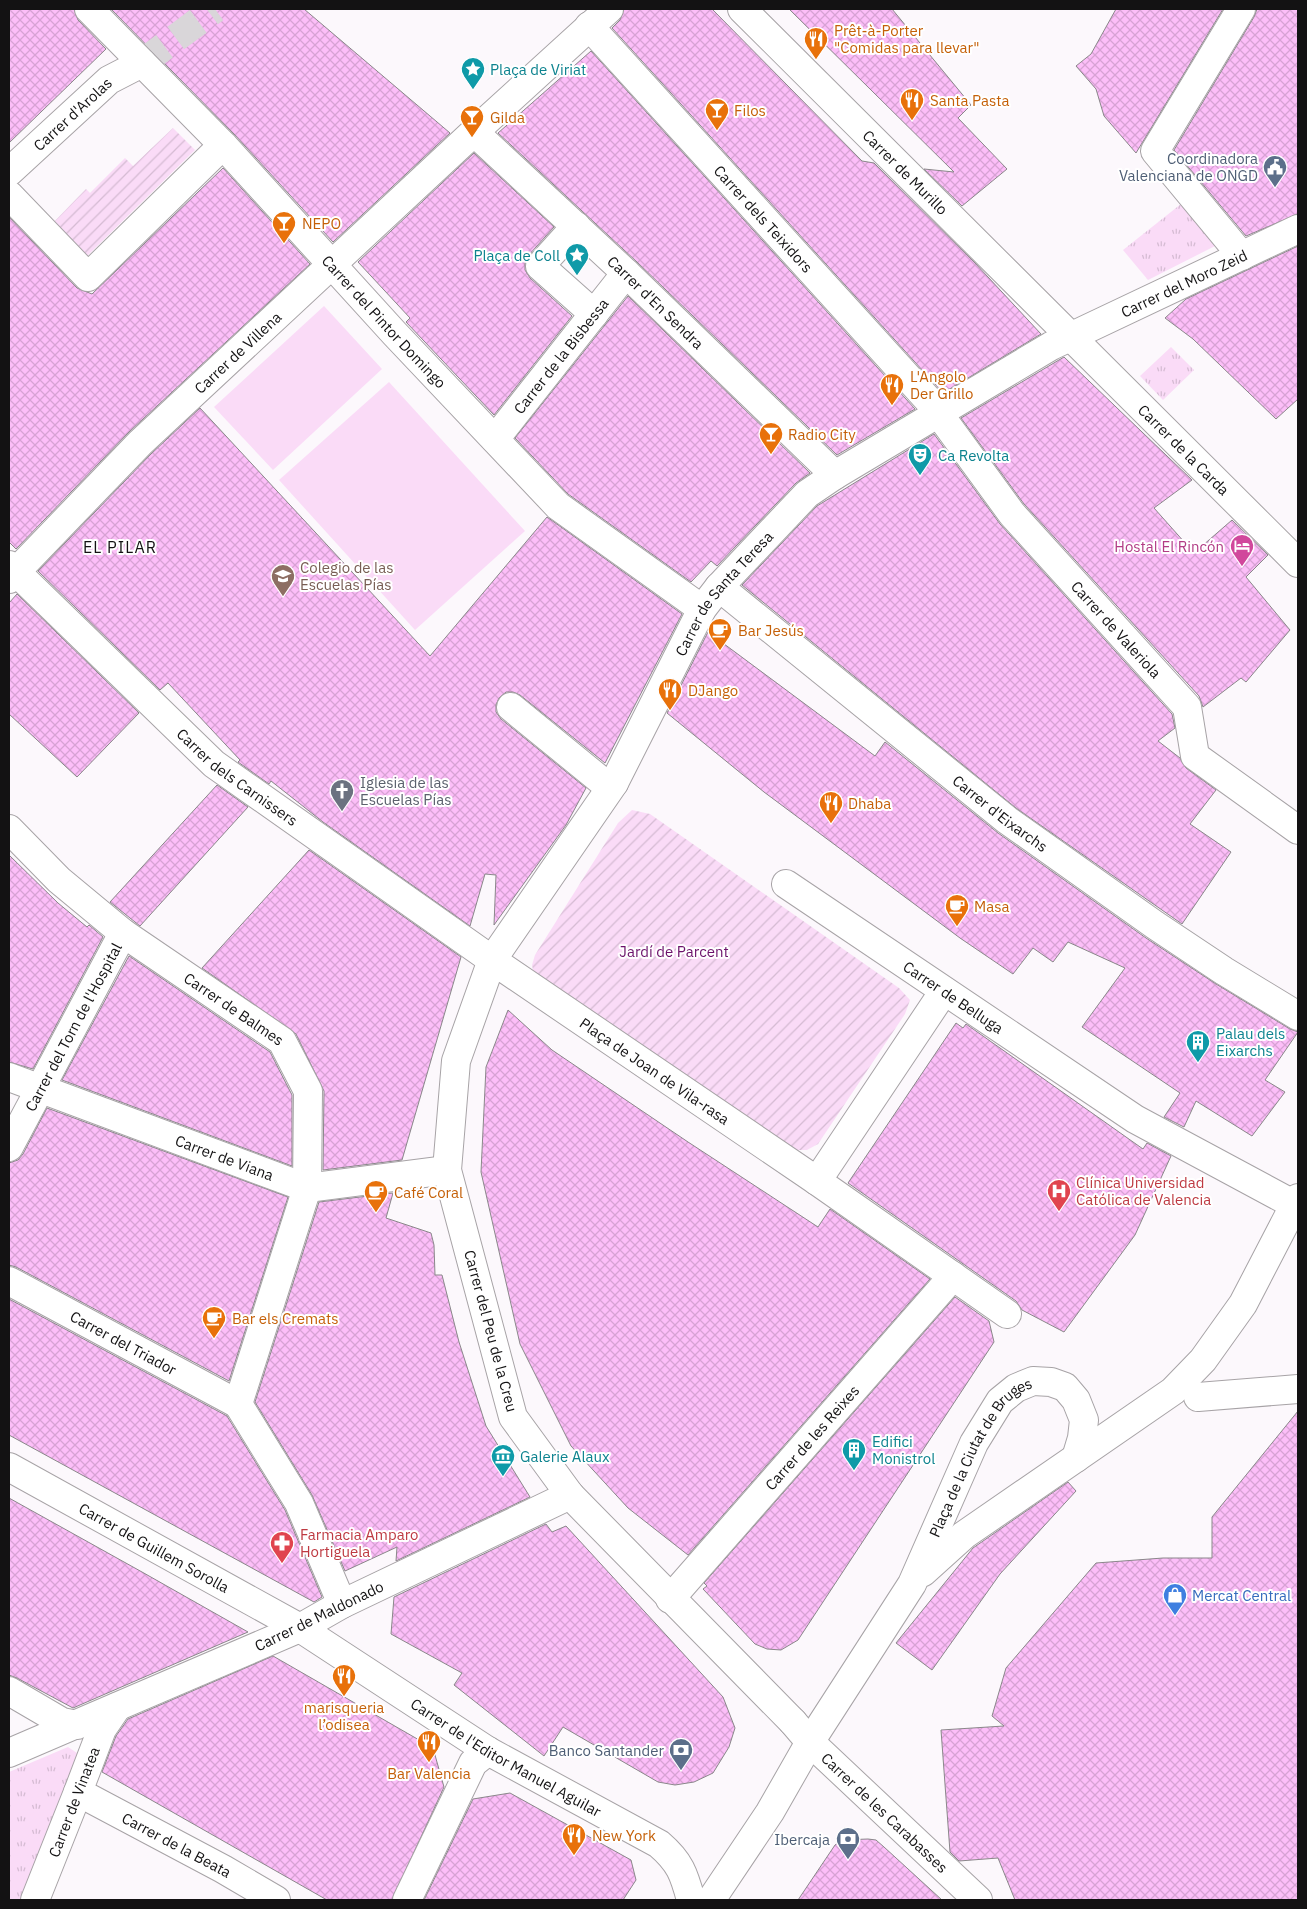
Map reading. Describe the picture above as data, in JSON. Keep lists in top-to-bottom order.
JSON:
{
  "streets": {
    "street": [
      "Carrer d'Arolas",
      "Carrer de Murillo",
      "Carrer dels Teixidors",
      "Carrer del Moro Zeid",
      "Carrer d'En Sendra",
      "Carrer del Pintor Domingo",
      "Carrer de Villena",
      "Carrer de la Bisbessa",
      "Carrer de la Carda",
      "Carrer de Santa Teresa",
      "Carrer de Valeriola",
      "Carrer dels Carnissers",
      "Carrer d'Eixarchs",
      "Carrer de Belluga",
      "Carrer de Balmes",
      "Carrer del Torn de l'Hospital",
      "Plaça de Joan de Vila-rasa",
      "Carrer de Viana",
      "Carrer del Peu de la Creu",
      "Carrer del Triador",
      "Carrer de les Reixes",
      "Plaça de la Ciutat de Bruges",
      "Carrer de Guillem Sorolla",
      "Carrer de Maldonado",
      "Carrer de l'Editor Manuel Aguilar",
      "Carrer de Vinatea",
      "Carrer de les Carabasses",
      "Carrer de la Beata"
    ]
  },
  "crossings": [
    ["Carrer d'Arolas", "Carrer del Pintor Domingo"],
    ["Carrer de Murillo", "Carrer del Moro Zeid"],
    ["Carrer de Murillo", "Carrer de la Carda"],
    ["Carrer de Murillo", "Carrer de Santa Teresa"],
    ["Carrer dels Teixidors", "Carrer de Santa Teresa"],
    ["Carrer dels Teixidors", "Carrer de Valeriola"],
    ["Carrer del Moro Zeid", "Carrer de la Carda"],
    ["Carrer del Moro Zeid", "Carrer de Santa Teresa"],
    ["Carrer d'En Sendra", "Carrer de Villena"],
    ["Carrer d'En Sendra", "Carrer de la Bisbessa"],
    ["Carrer d'En Sendra", "Carrer de Santa Teresa"],
    ["Carrer del Pintor Domingo", "Carrer de Villena"],
    ["Carrer del Pintor Domingo", "Carrer de la Bisbessa"],
    ["Carrer del Pintor Domingo", "Carrer de Santa Teresa"],
    ["Carrer de Villena", "Carrer dels Carnissers"],
    ["Carrer de la Carda", "Carrer de Santa Teresa"],
    ["Carrer de Santa Teresa", "Carrer de Valeriola"],
    ["Carrer de Santa Teresa", "Carrer dels Carnissers"],
    ["Carrer de Santa Teresa", "Carrer d'Eixarchs"],
    ["Carrer de Santa Teresa", "Plaça de Joan de Vila-rasa"],
    ["Carrer de Santa Teresa", "Carrer del Peu de la Creu"],
    ["Carrer dels Carnissers", "Plaça de Joan de Vila-rasa"],
    ["Carrer dels Carnissers", "Carrer del Peu de la Creu"],
    ["Carrer de Belluga", "Plaça de la Ciutat de Bruges"],
    ["Carrer de Balmes", "Carrer del Torn de l'Hospital"],
    ["Carrer de Balmes", "Carrer de Viana"],
    ["Carrer de Balmes", "Carrer del Triador"],
    ["Carrer del Torn de l'Hospital", "Carrer de Viana"],
    ["Plaça de Joan de Vila-rasa", "Carrer del Peu de la Creu"],
    ["Plaça de Joan de Vila-rasa", "Carrer de les Reixes"],
    ["Carrer de Viana", "Carrer del Peu de la Creu"],
    ["Carrer del Peu de la Creu", "Carrer de les Reixes"],
    ["Carrer del Peu de la Creu", "Plaça de la Ciutat de Bruges"],
    ["Carrer del Peu de la Creu", "Carrer de Maldonado"],
    ["Carrer del Peu de la Creu", "Carrer de les Carabasses"],
    ["Plaça de la Ciutat de Bruges", "Carrer de les Carabasses"],
    ["Carrer de Guillem Sorolla", "Carrer de Maldonado"],
    ["Carrer de Guillem Sorolla", "Carrer de l'Editor Manuel Aguilar"],
    ["Carrer de Maldonado", "Carrer de l'Editor Manuel Aguilar"],
    ["Carrer de Maldonado", "Carrer de Vinatea"],
    ["Carrer de Vinatea", "Carrer de la Beata"]
  ],
  "districts": ["EL PILAR"],
  "parks": ["Jardí de Parcent"],
  "places": {
    "restaurant": [
      "Prêt-à-Porter \"Comidas para llevar\"",
      "Santa Pasta",
      "L'Angolo Der Grillo",
      "DJango",
      "Dhaba",
      "marisqueria l’odisea",
      "Bar Valencia",
      "New York"
    ],
    "place": ["Plaça de Viriat", "Plaça de Coll"],
    "bar": [
      "Filos",
      "Gilda",
      "NEPO",
      "Radio City"
    ],
    "public building": ["Coordinadora Valenciana de ONGD"],
    "theatre": ["Ca Revolta"],
    "hotel": ["Hostal El Rincón"],
    "school or university": ["Colegio de las Escuelas Pías"],
    "cafe": [
      "Bar Jesús",
      "Masa",
      "Café Coral",
      "Bar els Cremats"
    ],
    "church": ["Iglesia de las Escuelas Pías"],
    "building": ["Palau dels Eixarchs", "Edifici Monistrol"],
    "hospital": ["Clínica Universidad Católica de Valencia"],
    "museum": ["Galerie Alaux"],
    "pharmacy": ["Farmacia Amparo Hortiguela"],
    "shop": ["Mercat Central"],
    "bank": ["Banco Santander", "Ibercaja"]
  }
}
